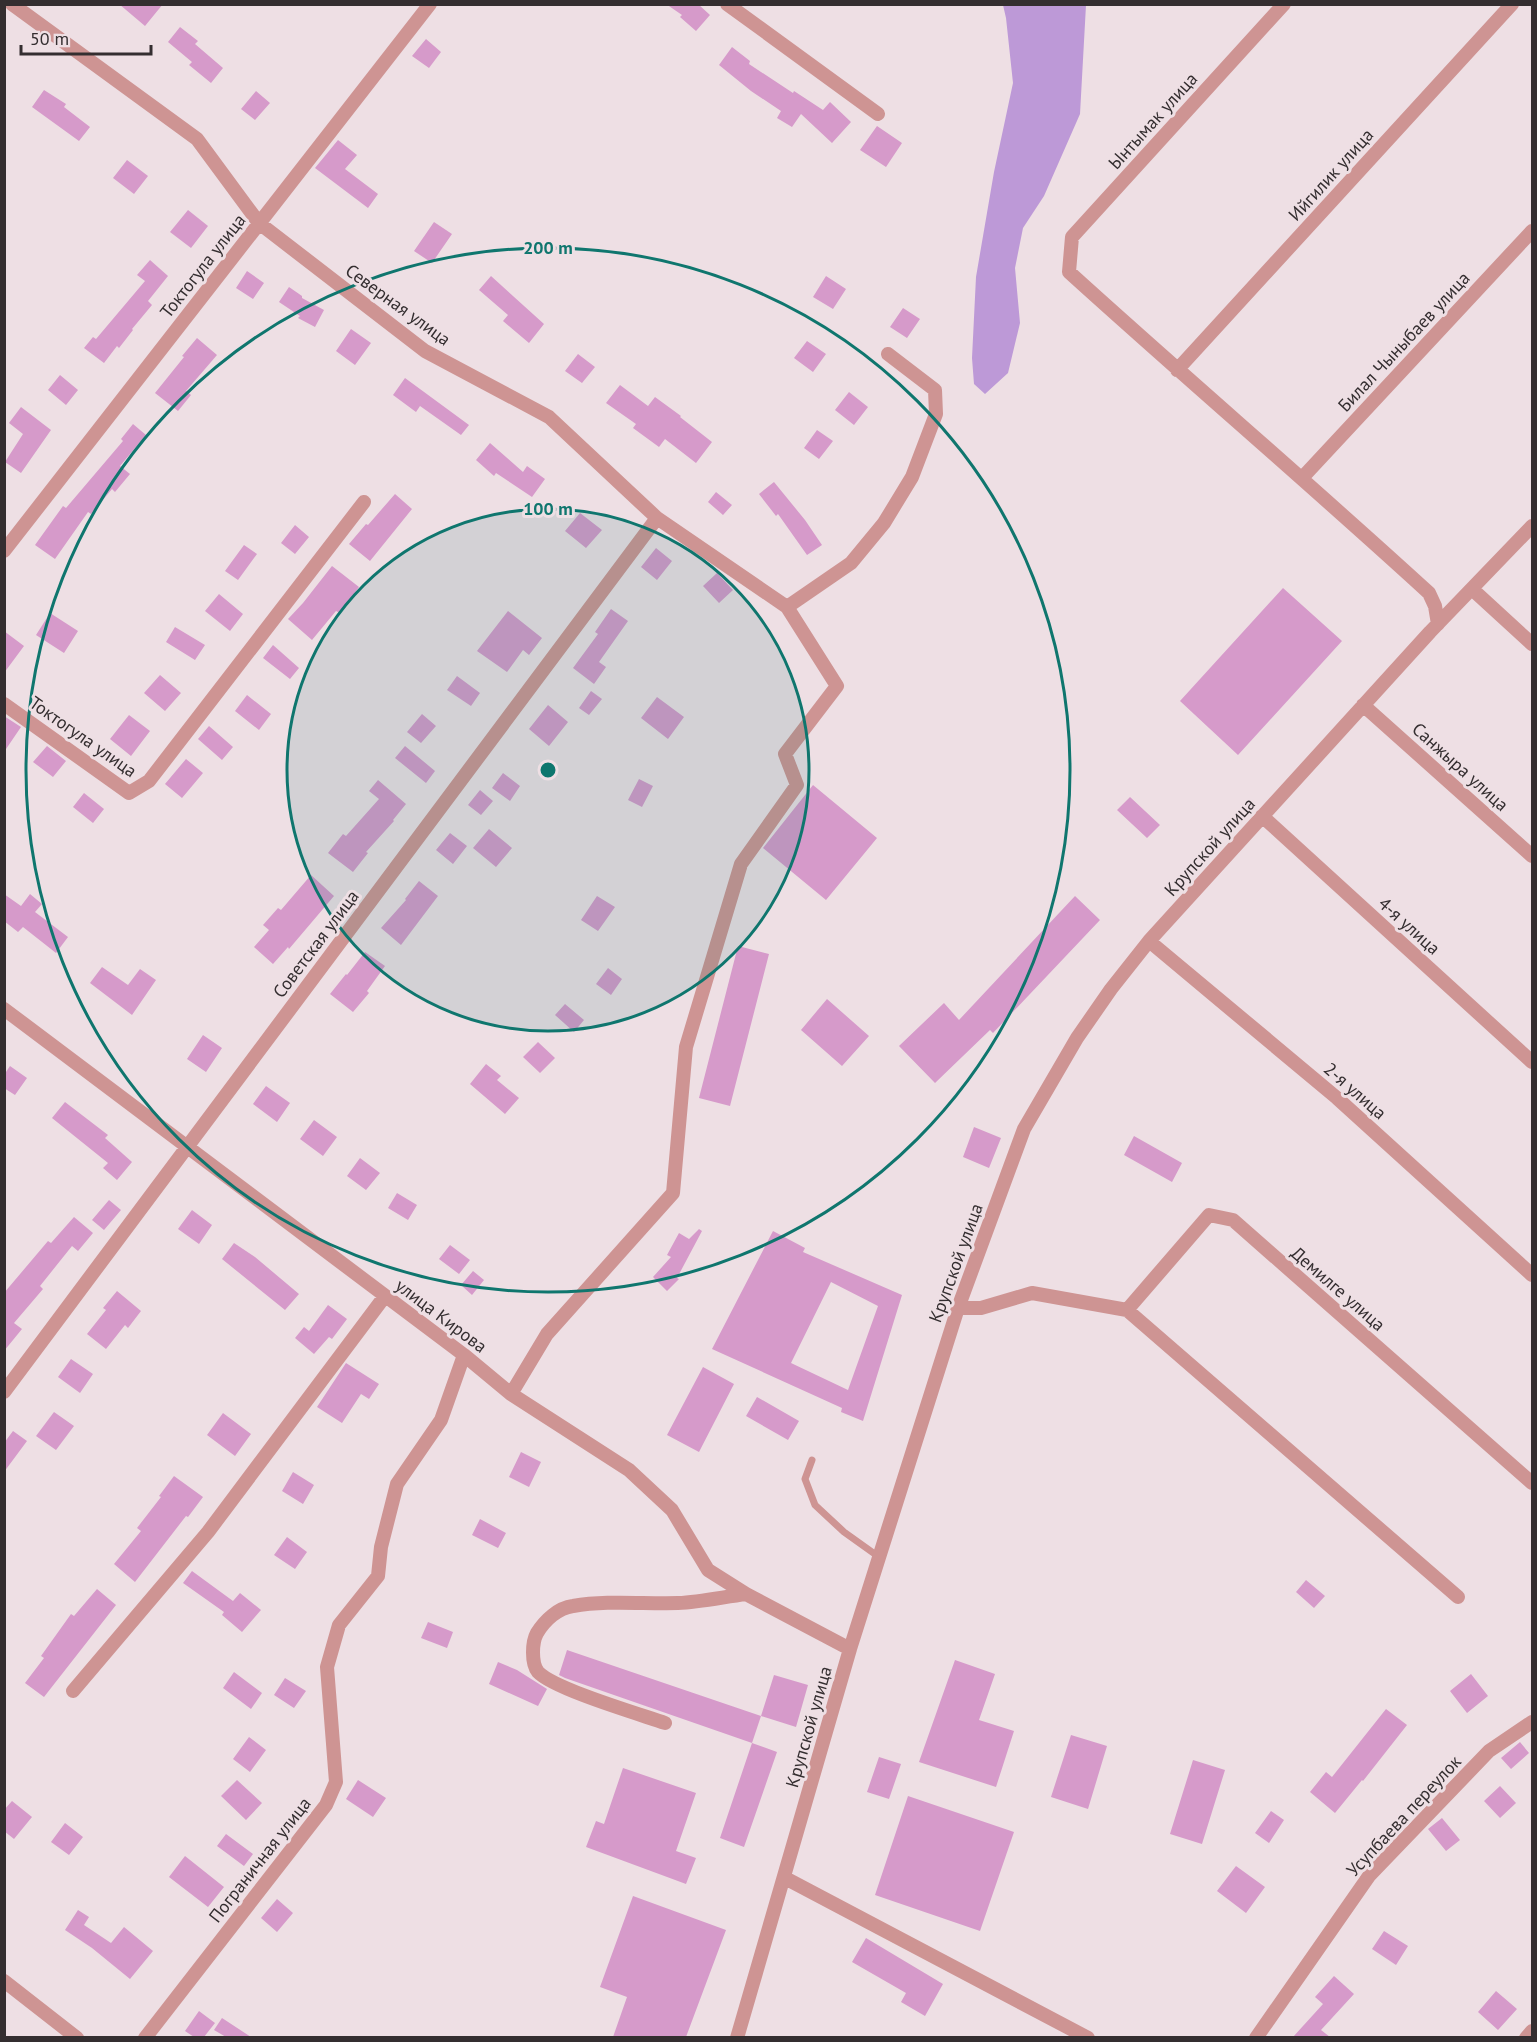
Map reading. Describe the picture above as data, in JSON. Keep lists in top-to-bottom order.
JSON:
{
  "streets": {
    "street": [
      "Ынтымак улица",
      "Ийгилик улица",
      "Токтогула улица",
      "Северная улица",
      "Билал Чыныбаев улица",
      "Санжыра улица",
      "Крупской улица",
      "4-я улица",
      "Советская улица",
      "2-я улица",
      "Демилге улица",
      "улица Кирова",
      "Усупбаева переулок",
      "Пограничная улица"
    ]
  },
  "crossings": [
    ["Ынтымак улица", "Ийгилик улица"],
    ["Токтогула улица", "Северная улица"],
    ["Северная улица", "Советская улица"],
    ["Санжыра улица", "Крупской улица"],
    ["Крупской улица", "4-я улица"],
    ["Крупской улица", "2-я улица"],
    ["Крупской улица", "улица Кирова"],
    ["Советская улица", "улица Кирова"],
    ["улица Кирова", "Пограничная улица"]
  ],
  "scale_bar": "50 m",
  "rings": ["200 m", "100 m"]
}
